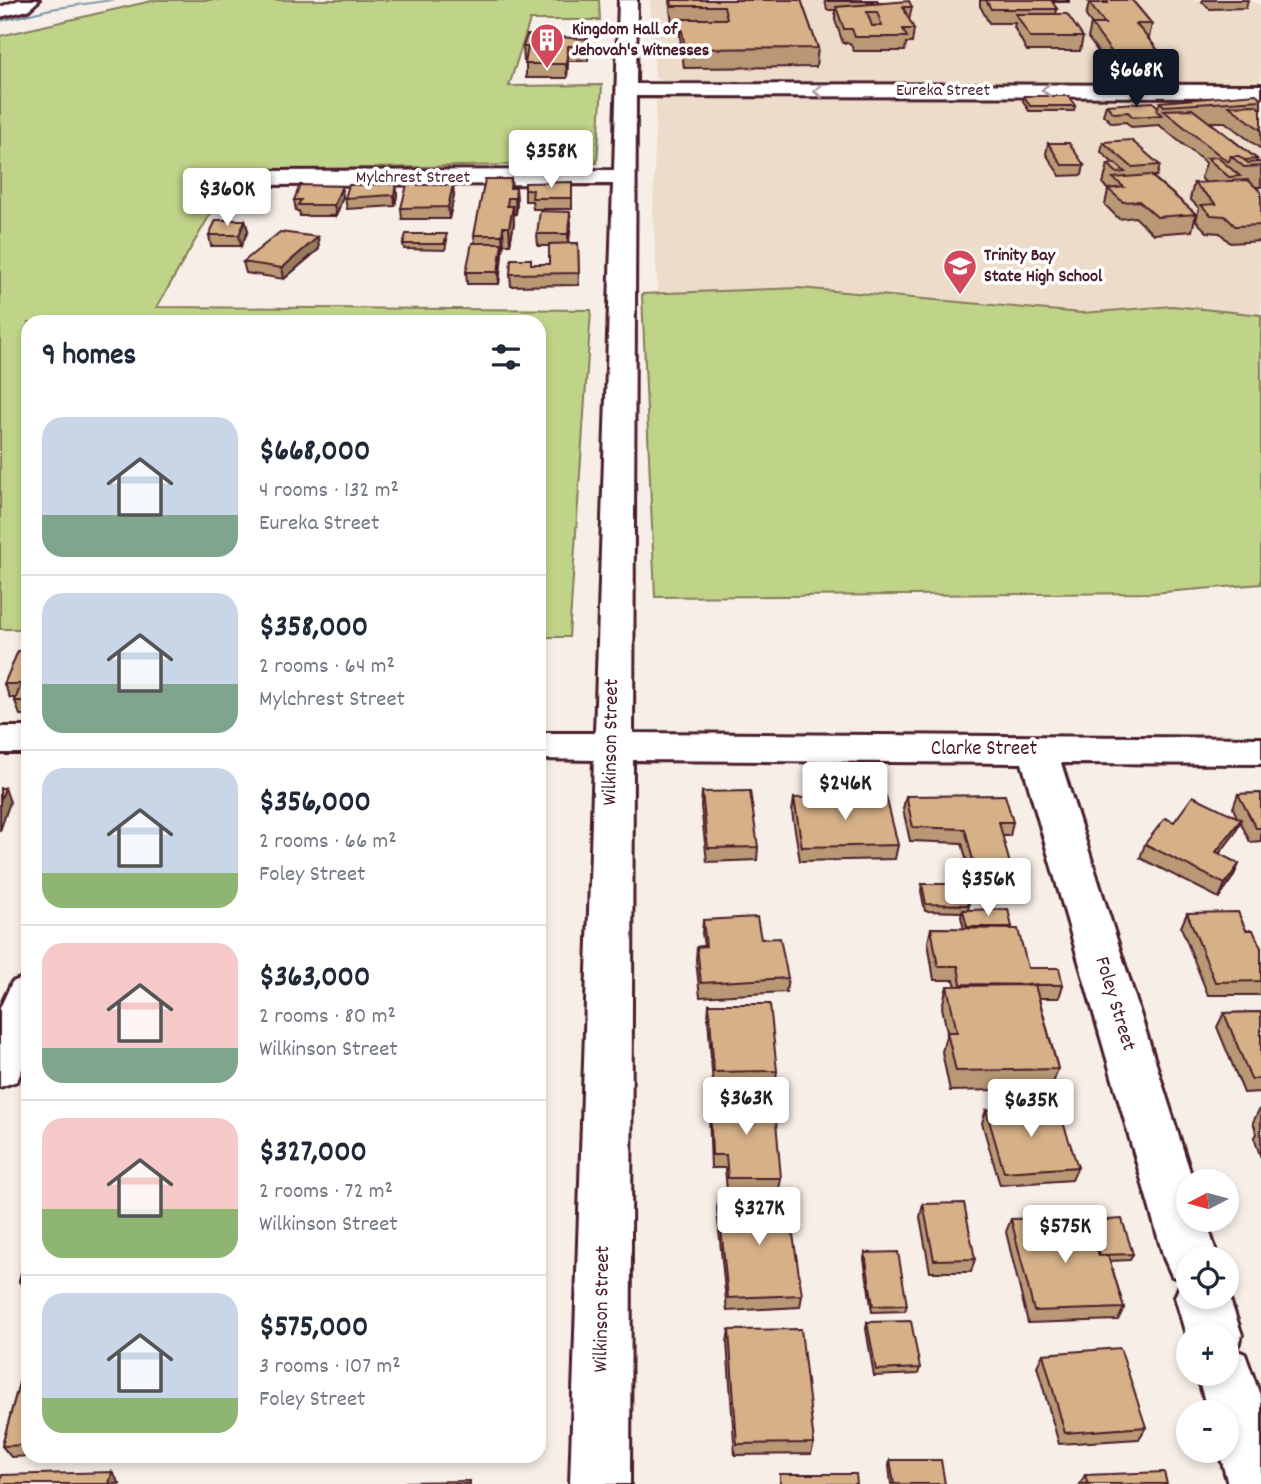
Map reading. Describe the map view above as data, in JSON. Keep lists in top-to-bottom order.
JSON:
{
  "streets": {
    "street": [
      "Eureka Street",
      "Mylchrest Street",
      "Wilkinson Street",
      "Clarke Street",
      "Foley Street"
    ]
  },
  "crossings": [
    ["Eureka Street", "Wilkinson Street"],
    ["Mylchrest Street", "Wilkinson Street"],
    ["Wilkinson Street", "Clarke Street"],
    ["Clarke Street", "Foley Street"]
  ],
  "one_way": ["Eureka Street"],
  "places": {
    "building": ["Kingdom Hall of Jehovah's Witnesses"],
    "school or university": ["Trinity Bay State High School"]
  },
  "north": "left",
  "page": {
    "price": [
      "$668K",
      "$358K",
      "$360K",
      "$246K",
      "$356K",
      "$363K",
      "$635K",
      "$327K",
      "$575K"
    ],
    "heading": "9 homes",
    "list": [
      {
        "name": "$668,000",
        "note": "4 rooms · 132 m² · Eureka Street"
      },
      {
        "name": "$358,000",
        "note": "2 rooms · 64 m² · Mylchrest Street"
      },
      {
        "name": "$356,000",
        "note": "2 rooms · 66 m² · Foley Street"
      },
      {
        "name": "$363,000",
        "note": "2 rooms · 80 m² · Wilkinson Street"
      },
      {
        "name": "$327,000",
        "note": "2 rooms · 72 m² · Wilkinson Street"
      },
      {
        "name": "$575,000",
        "note": "3 rooms · 107 m² · Foley Street"
      }
    ],
    "map_buttons": ["+", "−"]
  }
}
